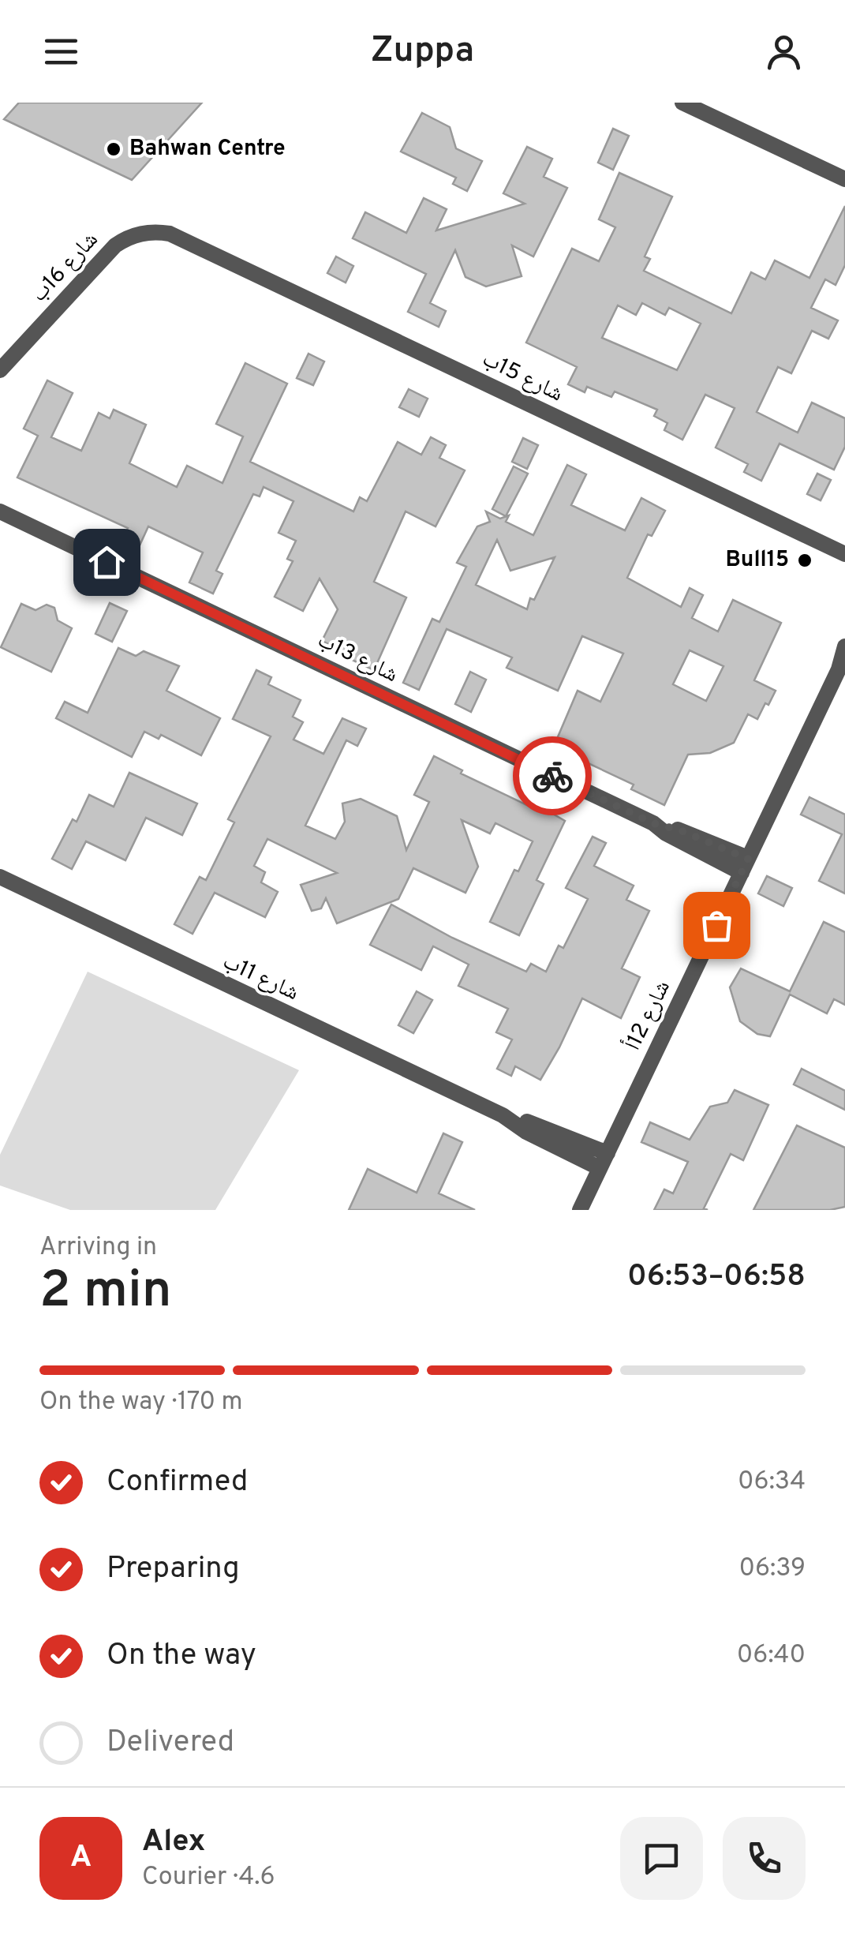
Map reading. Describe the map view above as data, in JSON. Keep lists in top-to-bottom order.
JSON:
{
  "streets": {
    "street": [
      "شارع 16ب",
      "شارع 15ب",
      "شارع 13ب",
      "شارع 11ب",
      "شارع 12أ"
    ]
  },
  "crossings": [
    ["شارع 16ب", "شارع 15ب"],
    ["شارع 13ب", "شارع 12أ"],
    ["شارع 11ب", "شارع 12أ"]
  ],
  "places": ["Bahwan Centre", "Bull15"],
  "page": {
    "header": "Zuppa",
    "heading": ["2 min", "Arriving in", "06:53–06:58"],
    "panel": ["Alex", "Courier · 4.6"],
    "bar": "On the way · 170 m",
    "list": [
      ["Confirmed", "06:34"],
      ["Preparing", "06:39"],
      ["On the way", "06:40"],
      "Delivered"
    ],
    "round": "A"
  }
}
